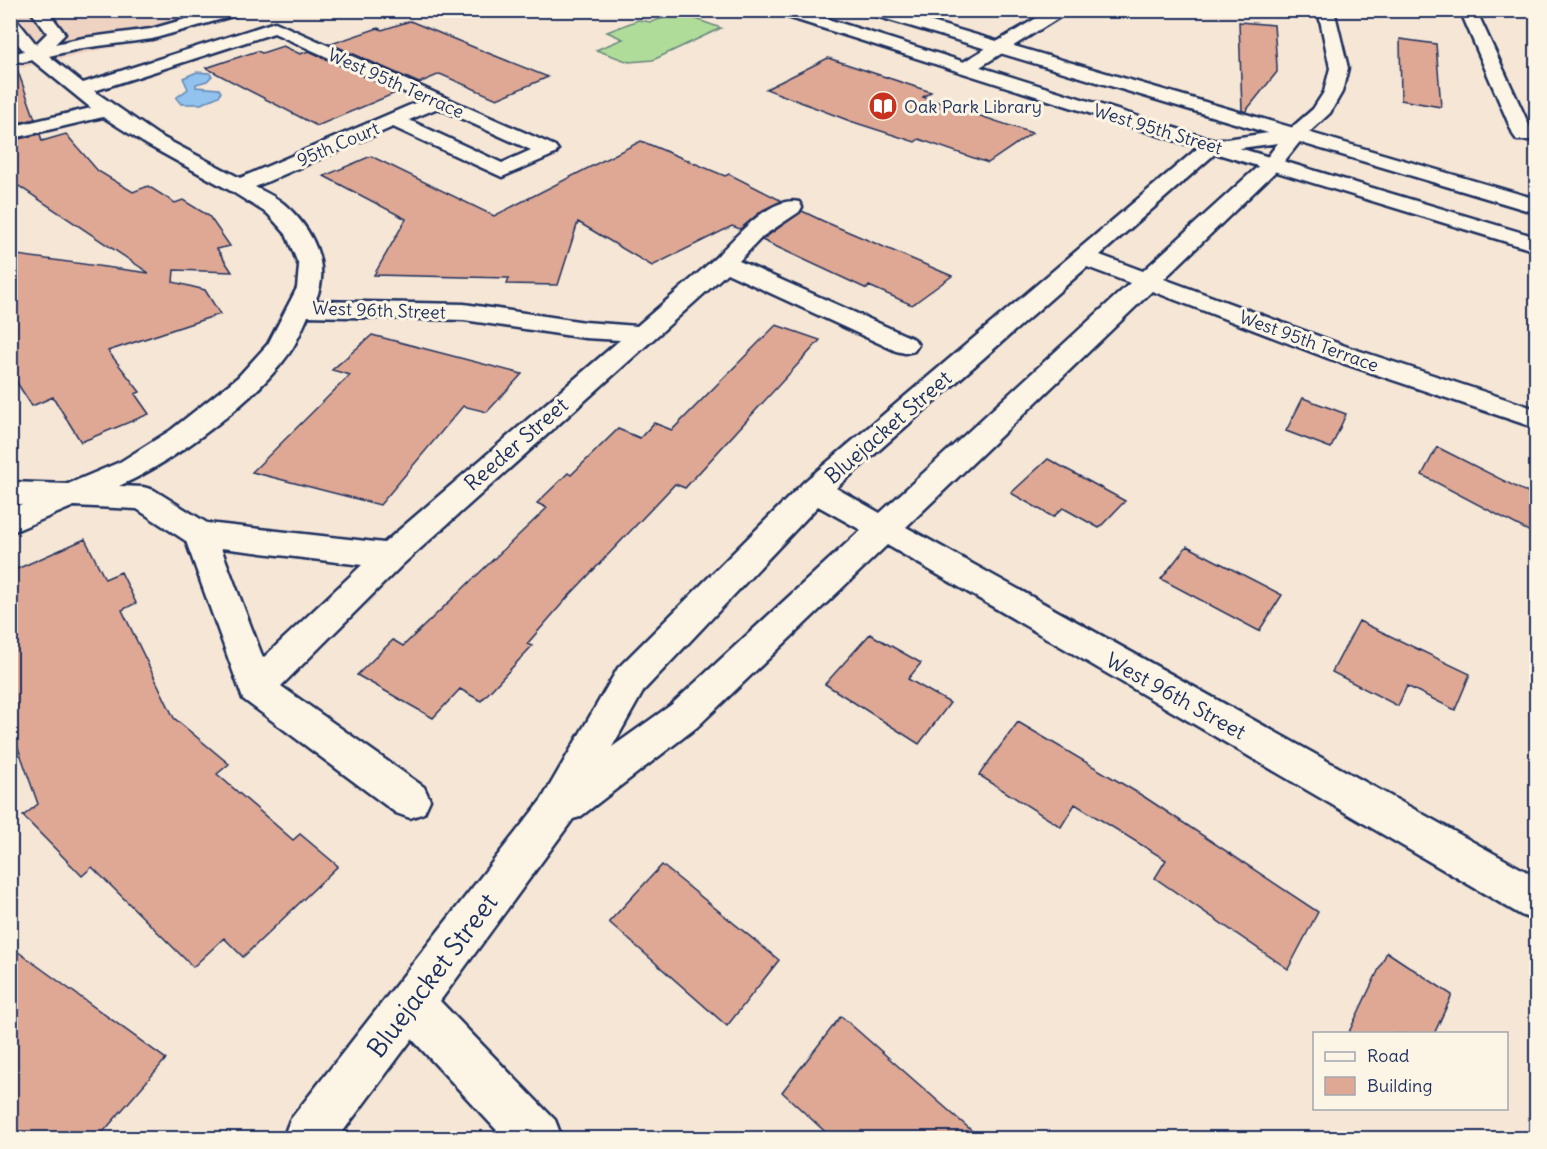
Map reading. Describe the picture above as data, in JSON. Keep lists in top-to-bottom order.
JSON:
{
  "streets": {
    "street": [
      "West 95th Terrace",
      "West 95th Street",
      "95th Court",
      "West 96th Street",
      "Bluejacket Street",
      "Reeder Street"
    ]
  },
  "crossings": [
    ["West 95th Terrace", "95th Court"],
    ["West 95th Terrace", "West 96th Street"],
    ["West 95th Terrace", "Bluejacket Street"],
    ["West 95th Street", "Bluejacket Street"],
    ["95th Court", "West 96th Street"],
    ["West 96th Street", "Bluejacket Street"],
    ["West 96th Street", "Reeder Street"]
  ],
  "places": {
    "library": ["Oak Park Library"]
  },
  "legend": ["Road", "Building"]
}
